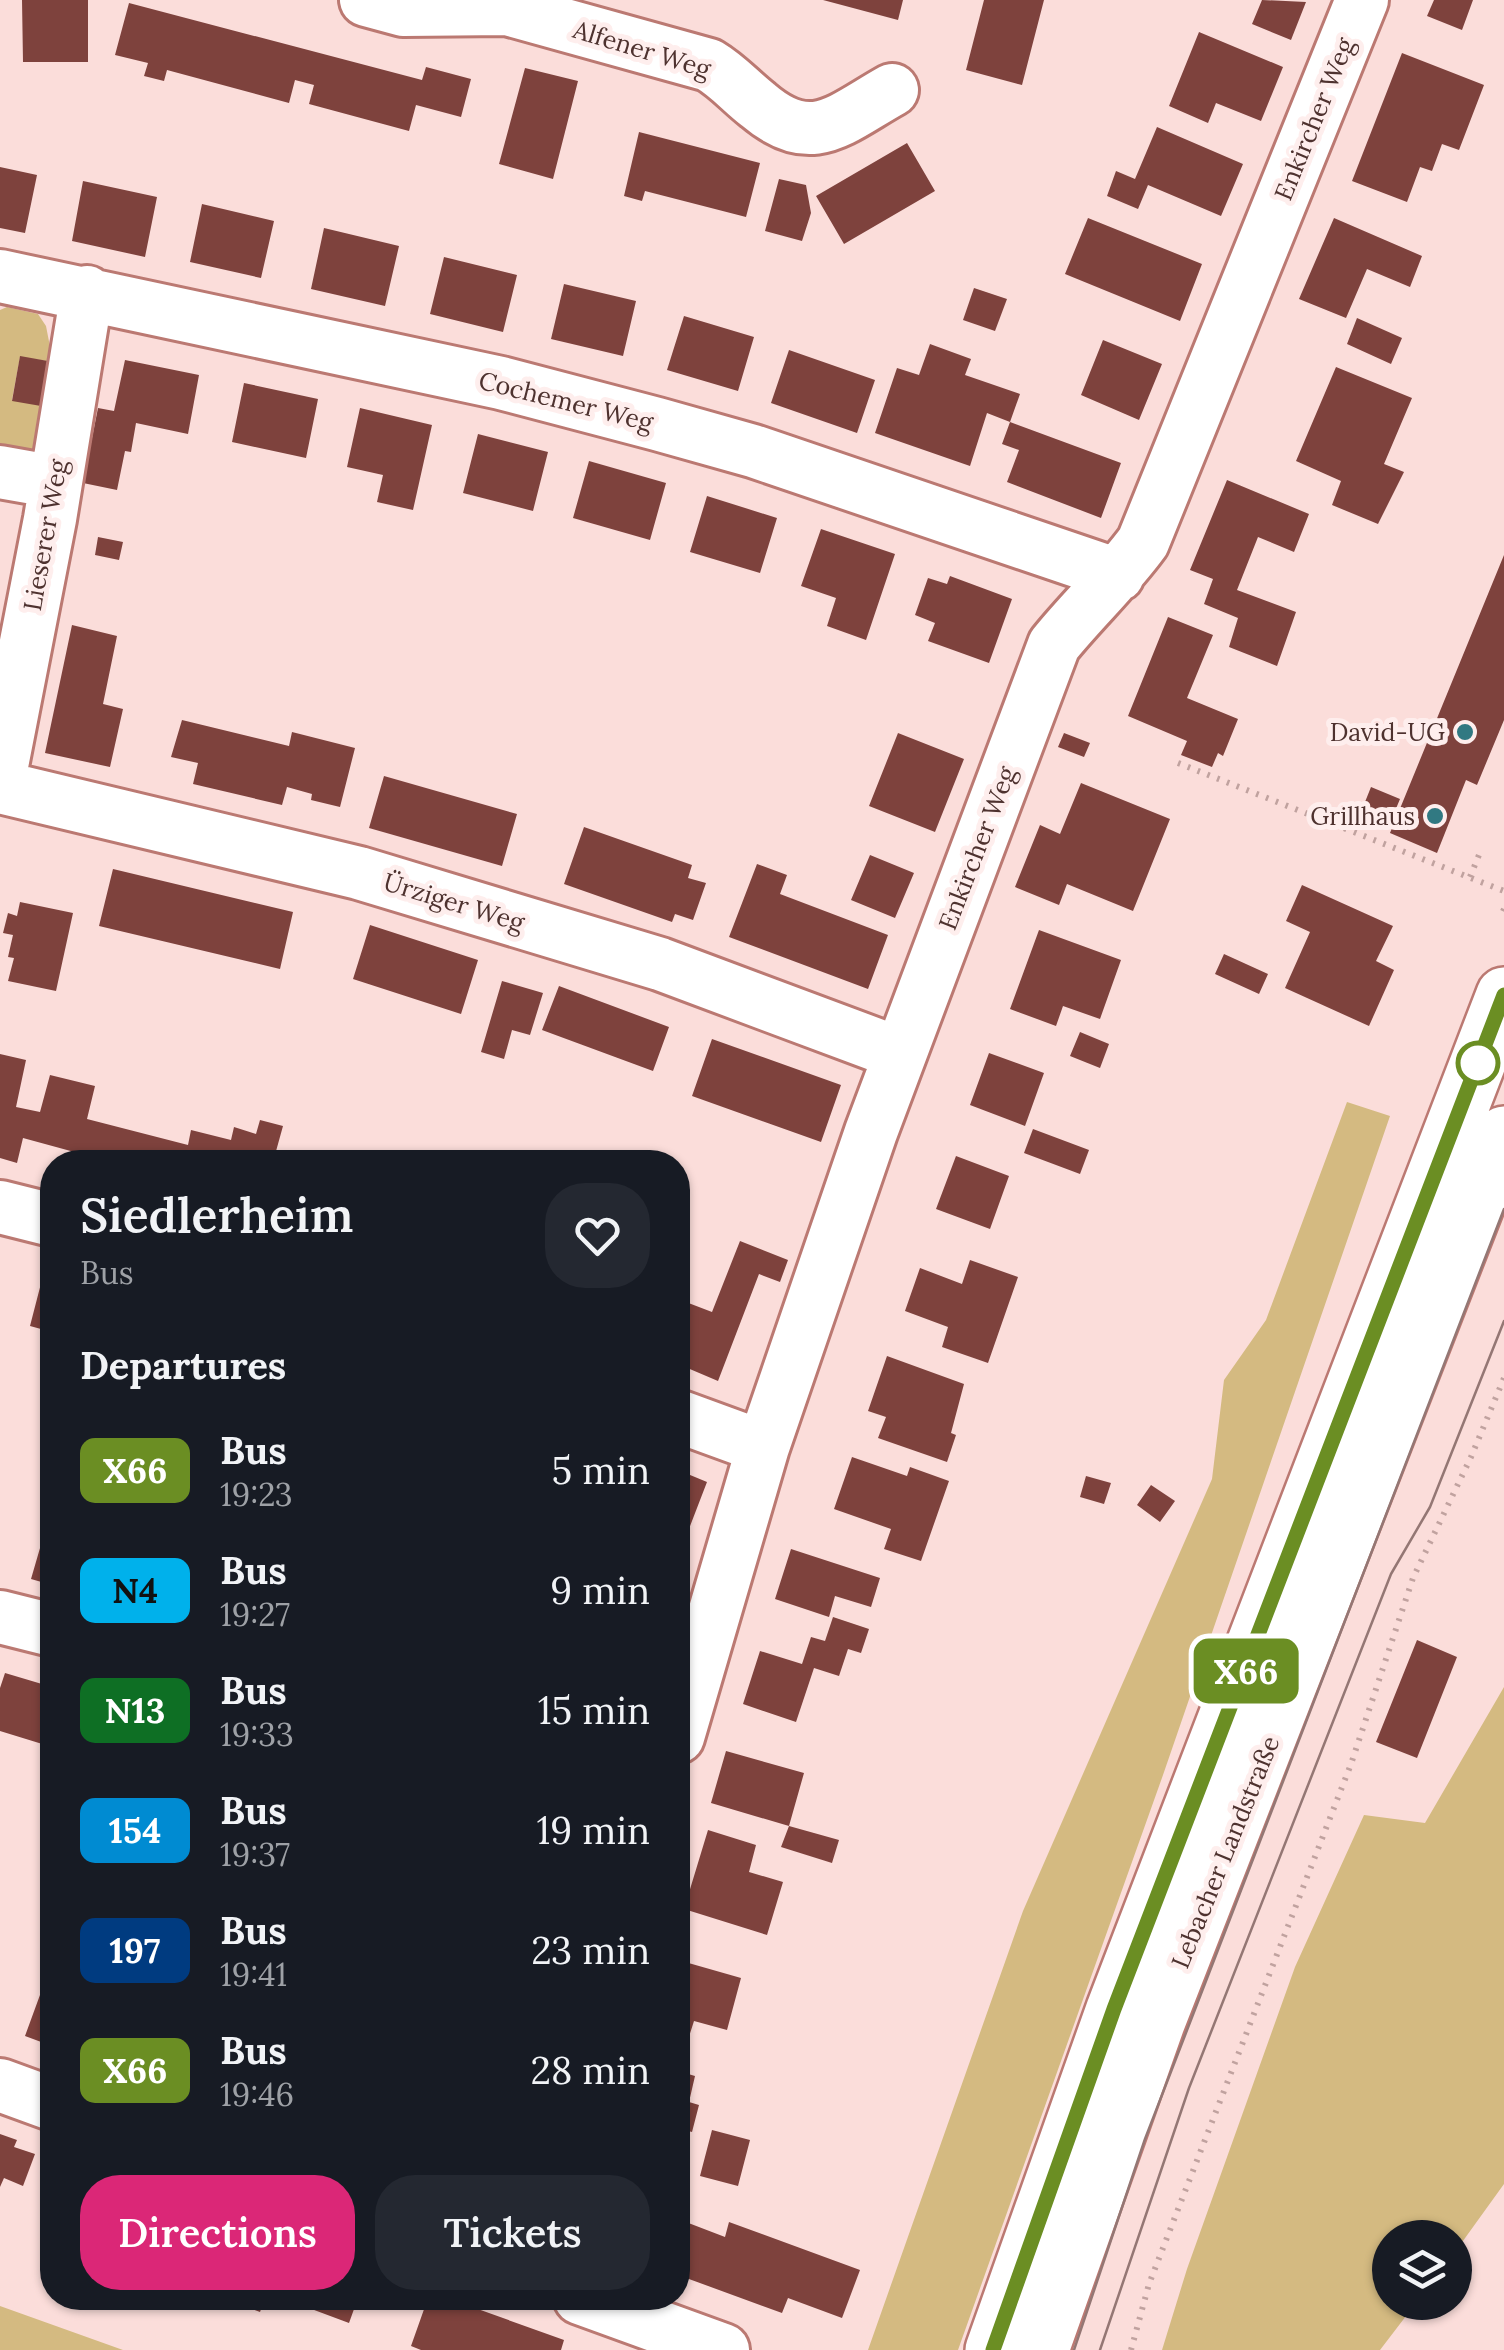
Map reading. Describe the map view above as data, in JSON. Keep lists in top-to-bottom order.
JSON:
{
  "streets": {
    "highway": ["Lebacher Landstraße"],
    "street": [
      "Alfener Weg",
      "Enkircher Weg",
      "Cochemer Weg",
      "Lieserer Weg",
      "Ürziger Weg"
    ]
  },
  "crossings": [
    ["Enkircher Weg", "Cochemer Weg"],
    ["Enkircher Weg", "Ürziger Weg"],
    ["Cochemer Weg", "Lieserer Weg"]
  ],
  "places": ["David-UG", "Grillhaus"],
  "lines": ["bus line X66"],
  "page": {
    "on_map": "X66",
    "heading": [
      ["Siedlerheim", "Bus"],
      "Departures"
    ],
    "list": [
      {
        "mark": "X66",
        "name": "Bus",
        "note": "19:23",
        "value": "5 min"
      },
      {
        "mark": "N4",
        "name": "Bus",
        "note": "19:27",
        "value": "9 min"
      },
      {
        "mark": "N13",
        "name": "Bus",
        "note": "19:33",
        "value": "15 min"
      },
      {
        "mark": "154",
        "name": "Bus",
        "note": "19:37",
        "value": "19 min"
      },
      {
        "mark": "197",
        "name": "Bus",
        "note": "19:41",
        "value": "23 min"
      },
      {
        "mark": "X66",
        "name": "Bus",
        "note": "19:46",
        "value": "28 min"
      }
    ],
    "buttons": ["Directions", "Tickets"]
  }
}
